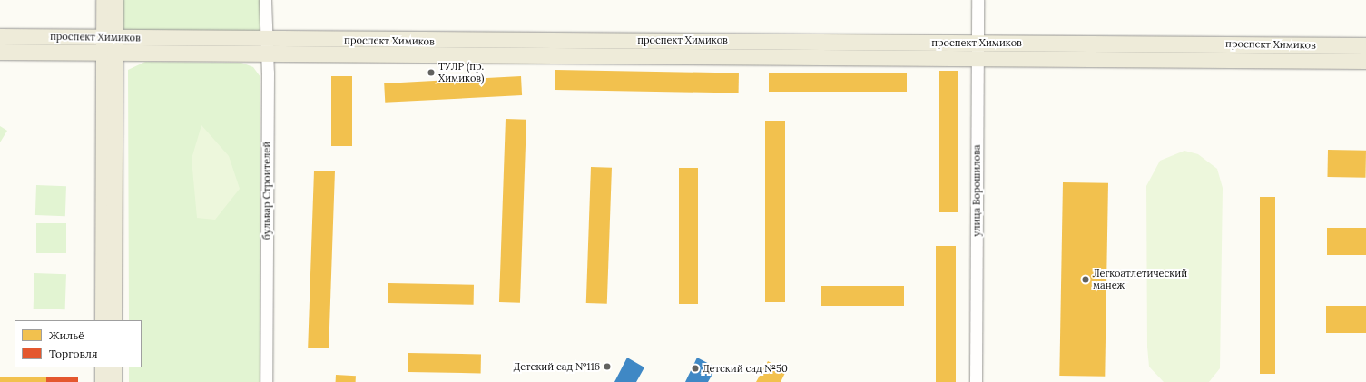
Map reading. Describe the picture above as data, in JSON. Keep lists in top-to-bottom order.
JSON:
{
  "streets": {
    "main road": ["проспект Химиков"],
    "street": ["бульвар Строителей", "улица Ворошилова"]
  },
  "crossings": [
    ["проспект Химиков", "бульвар Строителей"],
    ["проспект Химиков", "улица Ворошилова"]
  ],
  "places": [
    "ТУЛР (пр. Химиков)",
    "Легкоатлетический манеж",
    "Детский сад №116",
    "Детский сад №50"
  ],
  "legend": ["Жильё", "Торговля"]
}
